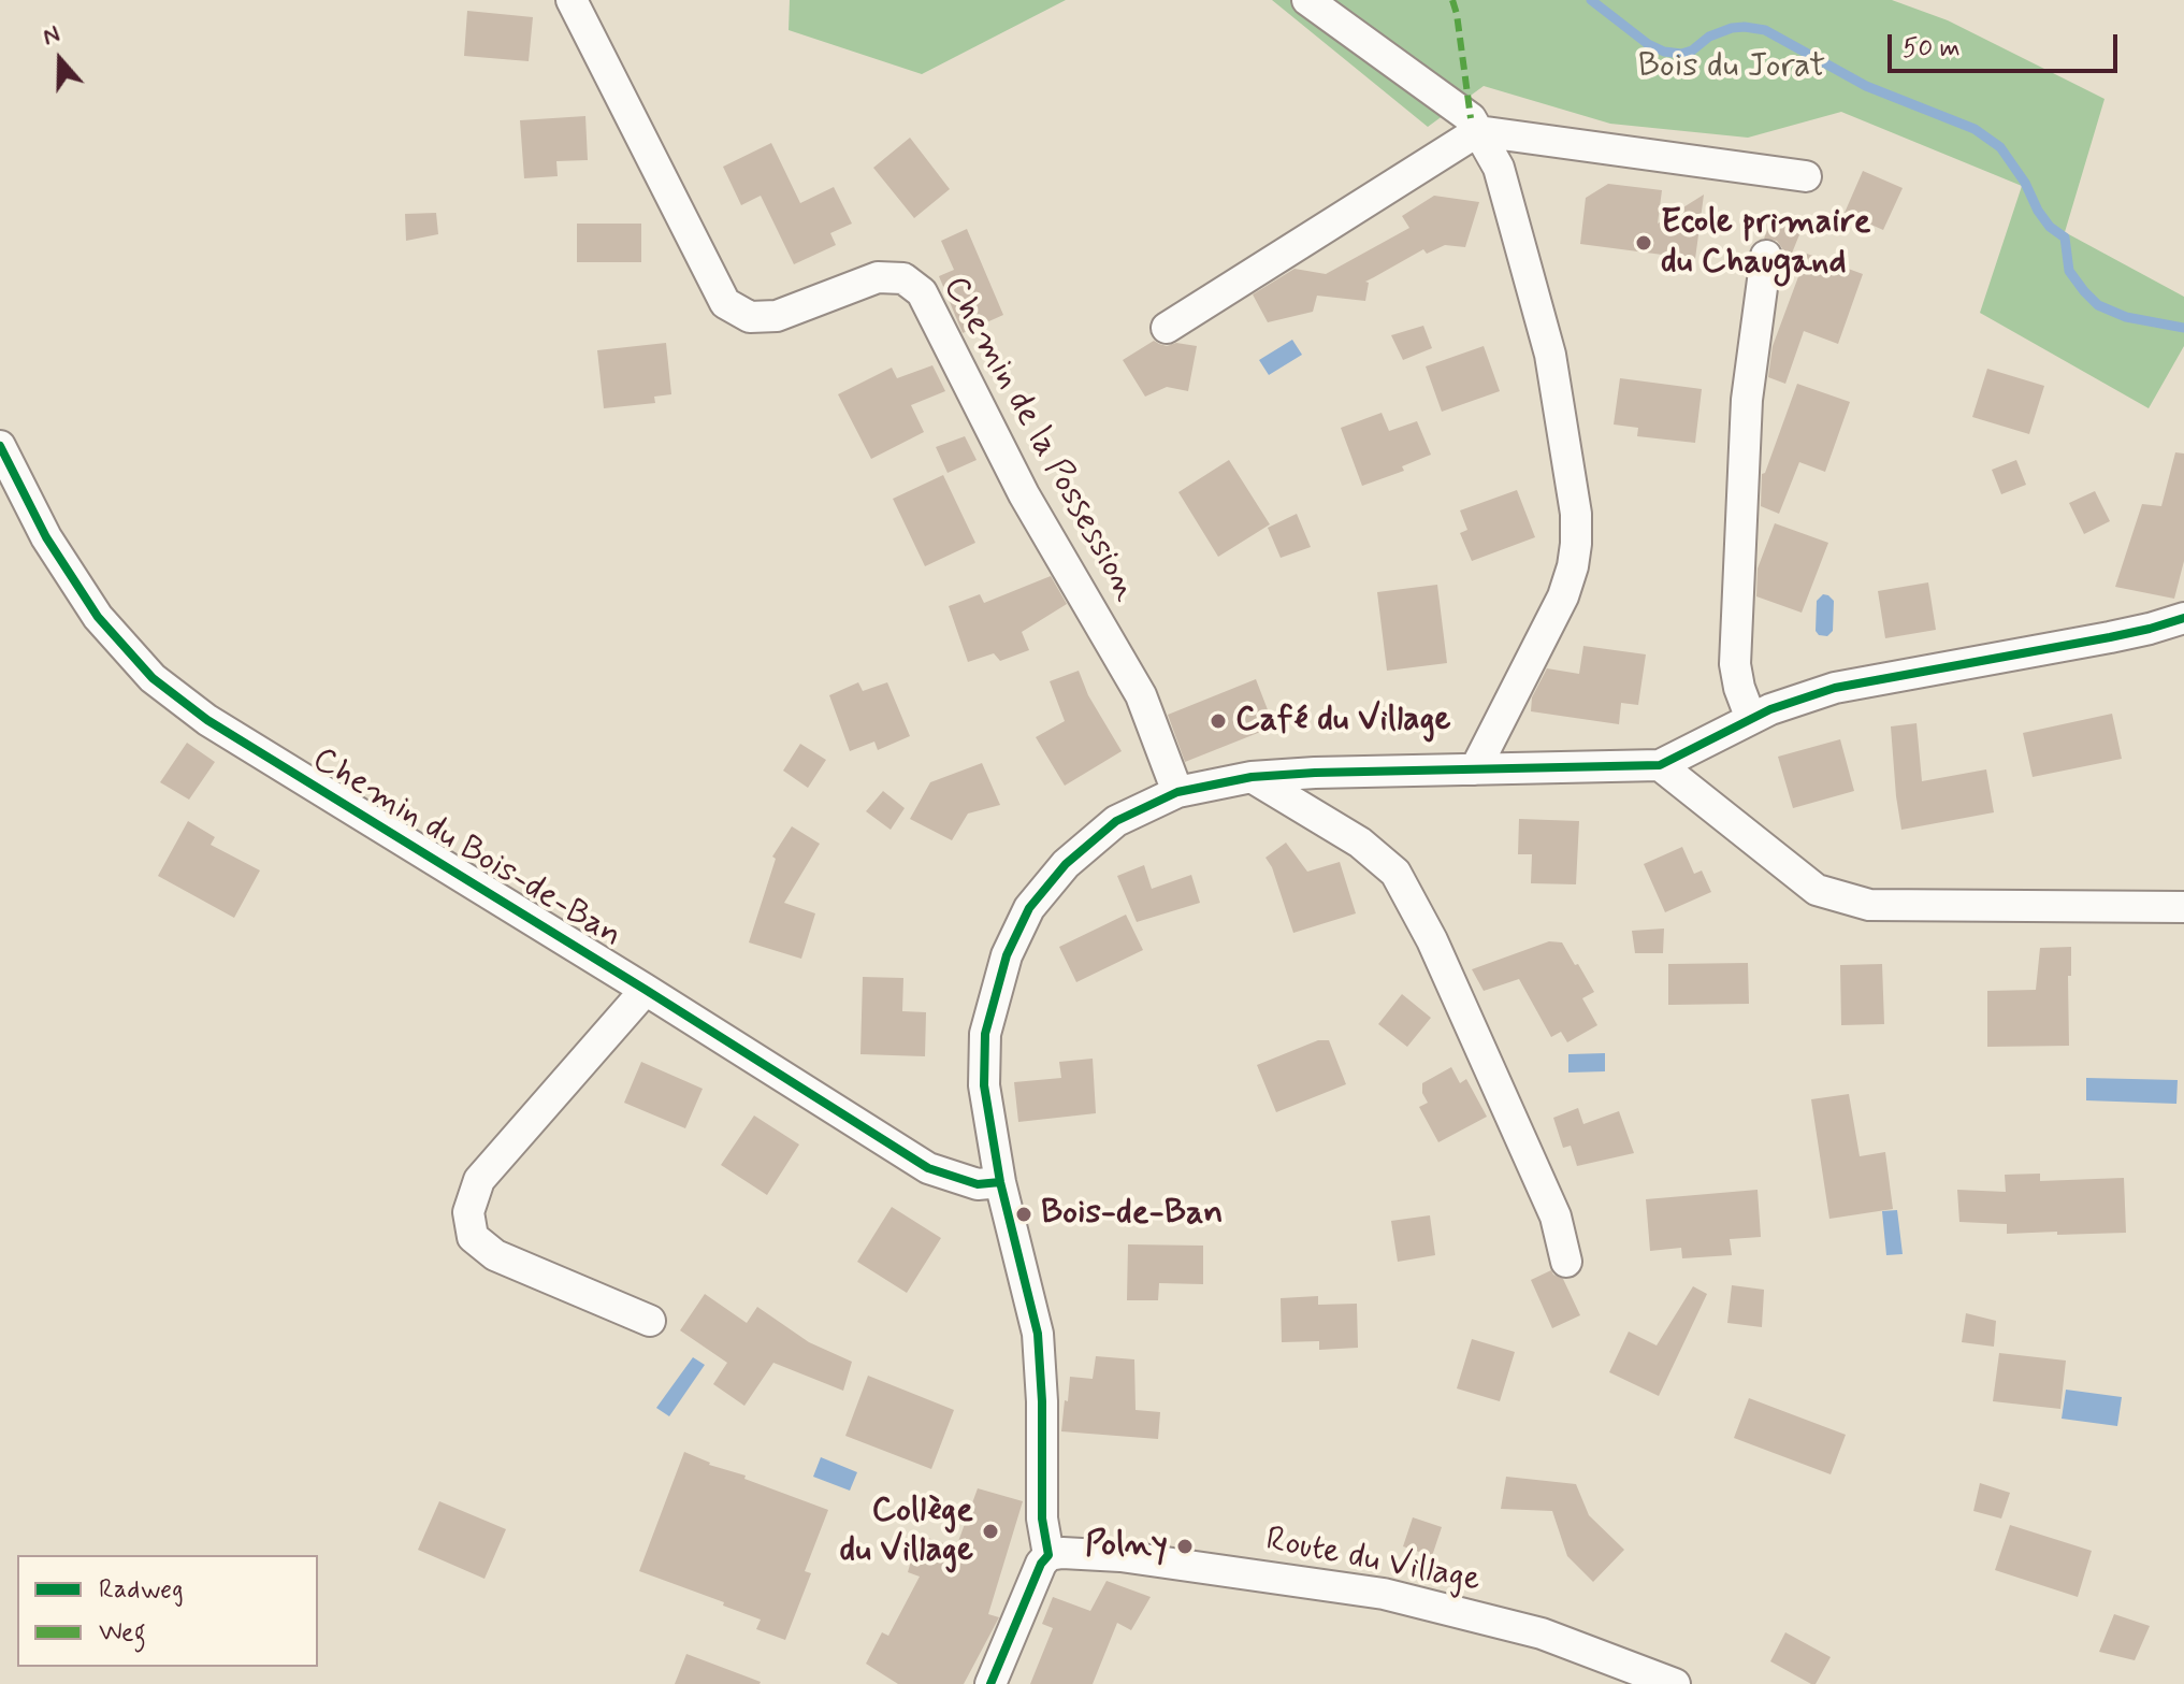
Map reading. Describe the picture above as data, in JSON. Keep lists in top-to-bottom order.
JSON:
{
  "streets": {
    "street": ["Chemin de la Possession", "Chemin du Bois-de-Ban", "Route du Village"]
  },
  "parks": ["Bois du Jorat"],
  "places": [
    "Ecole primaire du Chaugand",
    "Café du Village",
    "Bois-de-Ban",
    "Collège du Village",
    "Polny"
  ],
  "legend": ["Radweg", "Weg"],
  "scale_bar": "50 m",
  "north": "top"
}
